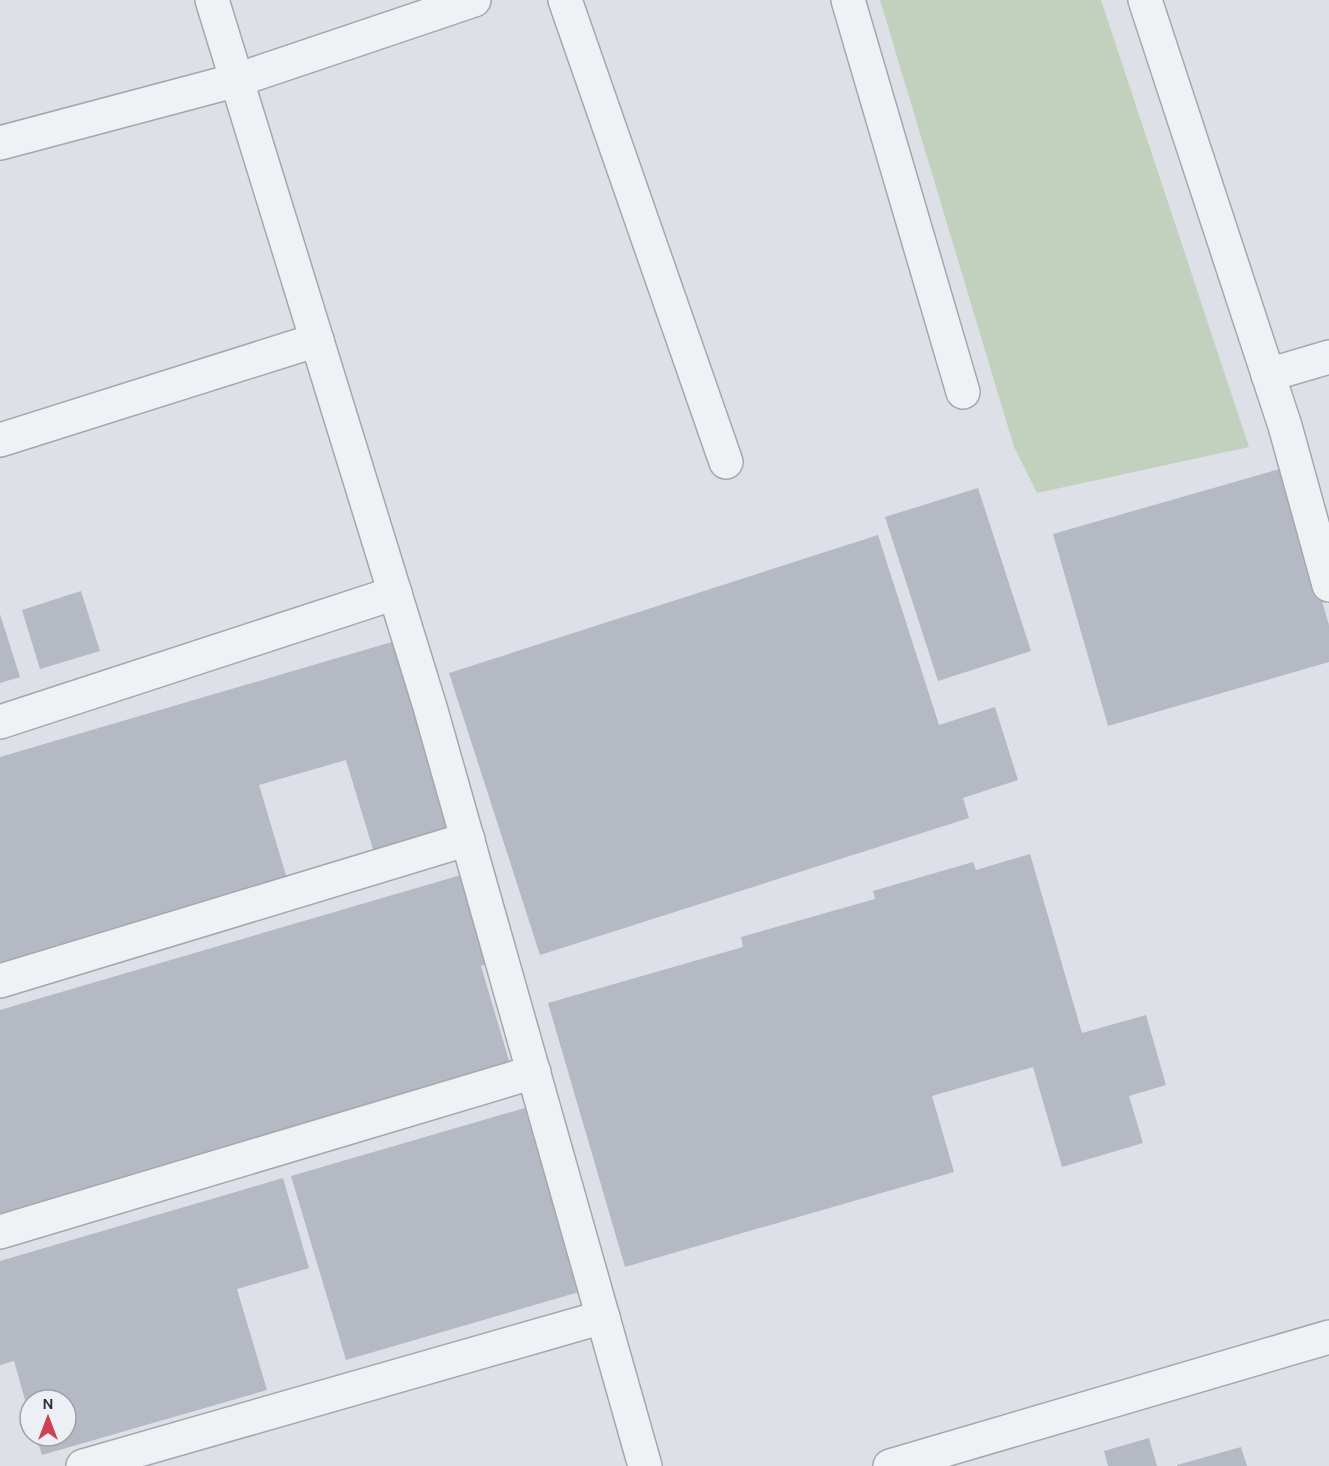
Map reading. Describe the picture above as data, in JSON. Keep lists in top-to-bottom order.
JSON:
{
  "north": "top"
}
